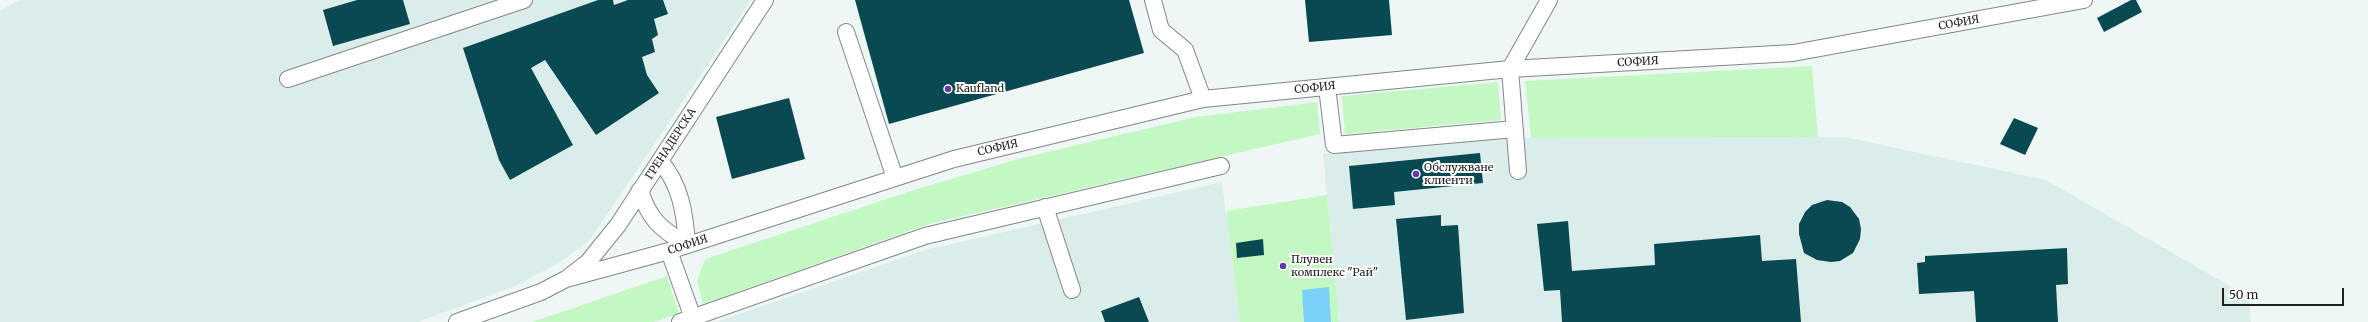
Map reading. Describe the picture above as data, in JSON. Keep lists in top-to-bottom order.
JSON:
{
  "streets": {
    "street": ["СОФИЯ", "ГРЕНАДЕРСКА"]
  },
  "crossings": [
    ["СОФИЯ", "ГРЕНАДЕРСКА"]
  ],
  "places": ["Kaufland", "Обслужване клиенти", "Плувен комплекс \"Рай\""],
  "scale_bar": "50 m"
}
